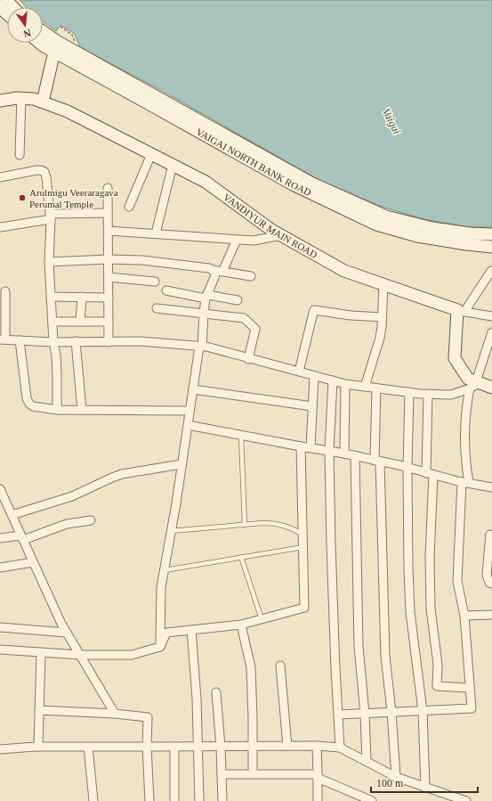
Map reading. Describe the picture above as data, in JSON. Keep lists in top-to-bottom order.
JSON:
{
  "streets": {
    "street": ["VAIGAI NORTH BANK ROAD", "VANDIYUR MAIN ROAD"]
  },
  "water": ["Vaigai"],
  "places": ["Arulmigu Veeraragava Perumal Temple"],
  "scale_bar": "100 m",
  "north": "bottom"
}
